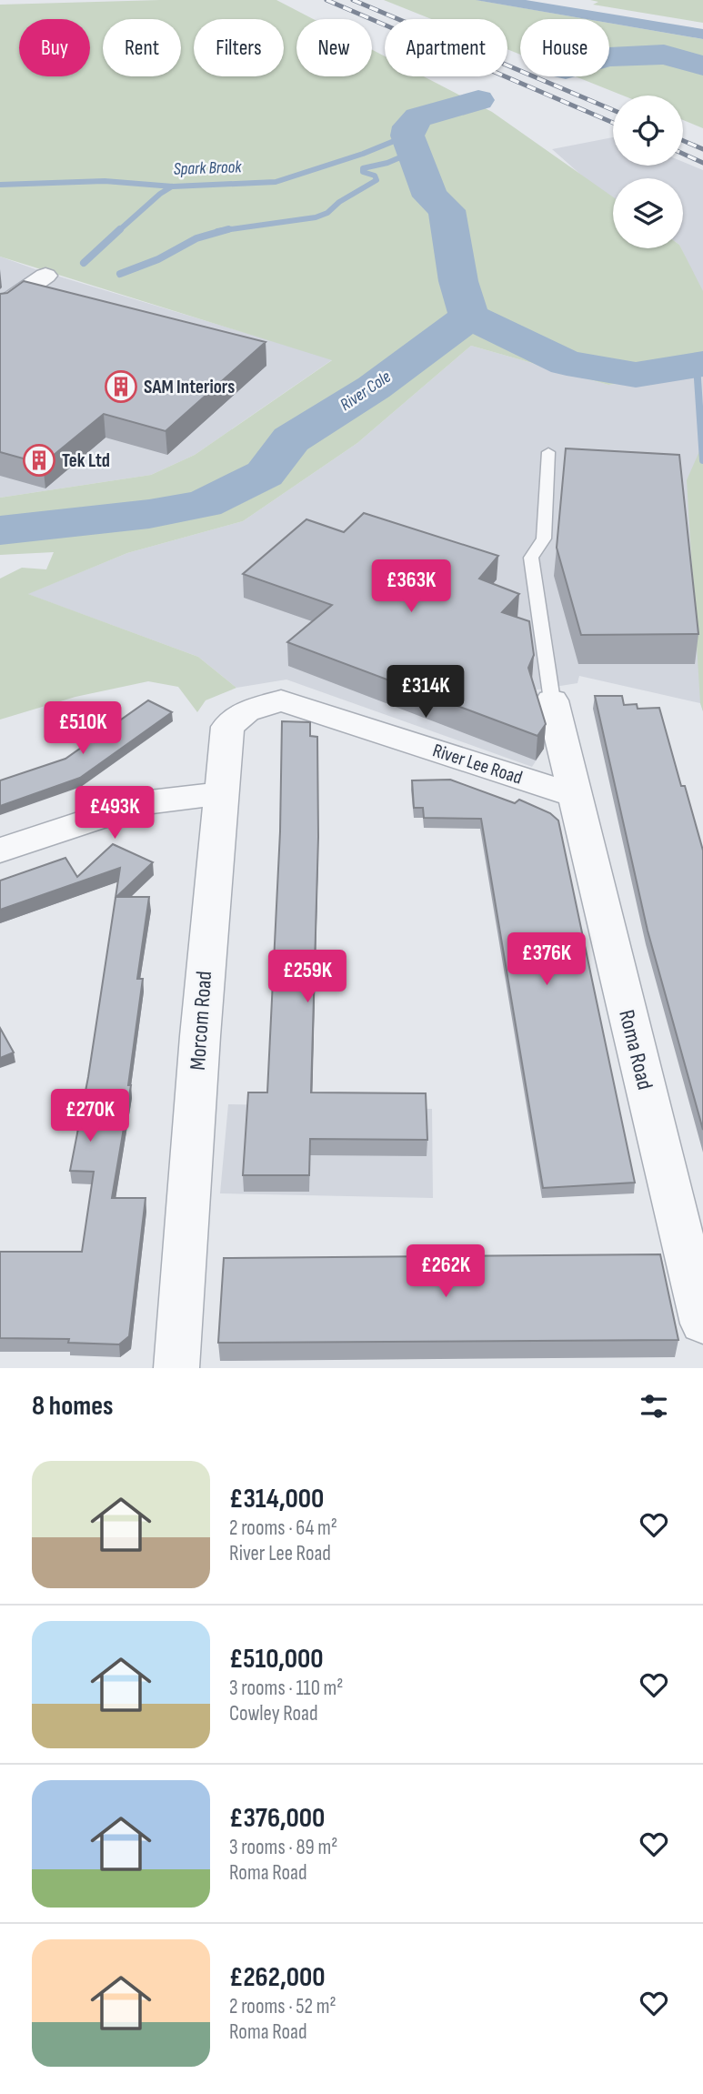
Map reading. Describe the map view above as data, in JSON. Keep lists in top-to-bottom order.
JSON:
{
  "streets": {
    "street": ["River Lee Road", "Morcom Road", "Roma Road"]
  },
  "crossings": [
    ["River Lee Road", "Morcom Road"],
    ["River Lee Road", "Roma Road"]
  ],
  "water": ["Spark Brook", "River Cole"],
  "places": {
    "building": ["SAM Interiors", "Tek Ltd"]
  },
  "page": {
    "chip": [
      "Buy",
      "Rent",
      "Filters",
      "New",
      "Apartment",
      "House"
    ],
    "price": [
      "£363K",
      "£314K",
      "£510K",
      "£493K",
      "£376K",
      "£259K",
      "£270K",
      "£262K"
    ],
    "heading": "8 homes",
    "list": [
      {
        "name": "£314,000",
        "note": "2 rooms · 64 m² · River Lee Road"
      },
      {
        "name": "£510,000",
        "note": "3 rooms · 110 m² · Cowley Road"
      },
      {
        "name": "£376,000",
        "note": "3 rooms · 89 m² · Roma Road"
      },
      {
        "name": "£262,000",
        "note": "2 rooms · 52 m² · Roma Road"
      }
    ]
  }
}
